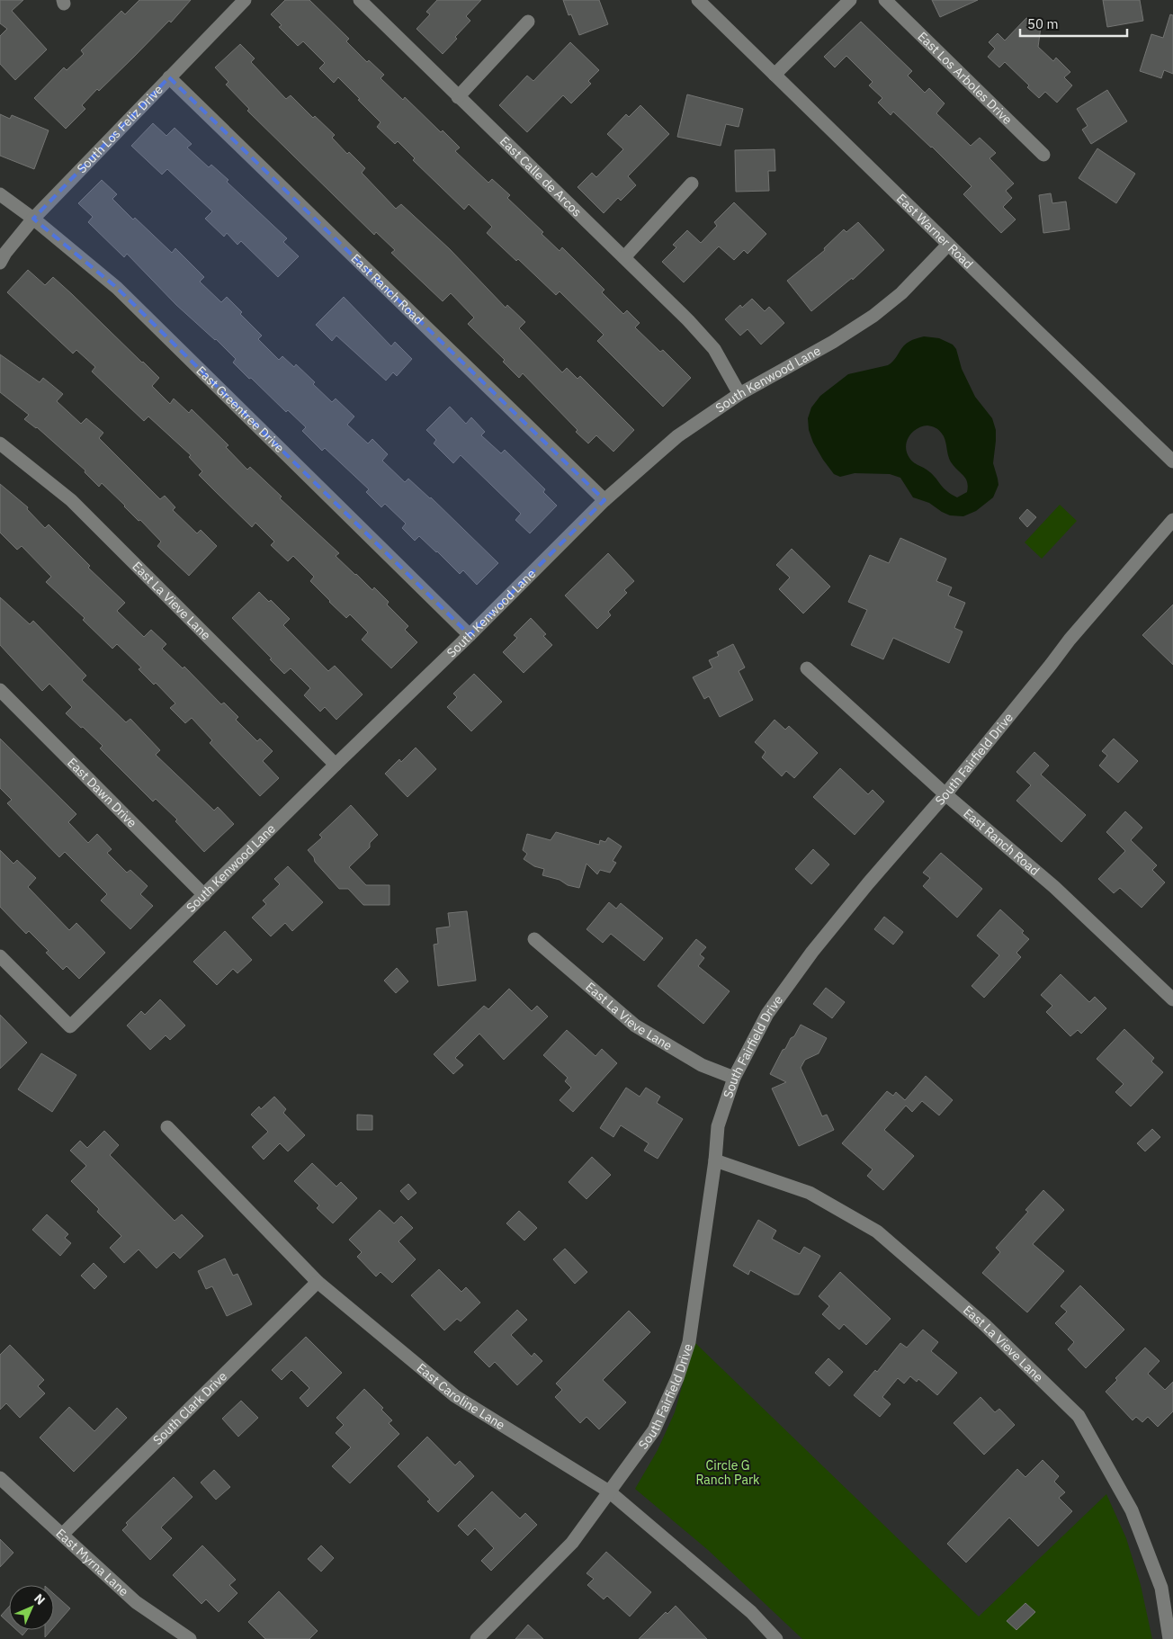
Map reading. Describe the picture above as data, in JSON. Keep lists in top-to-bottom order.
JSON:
{
  "streets": {
    "street": [
      "East Los Arboles Drive",
      "South Los Feliz Drive",
      "East Calle de Arcos",
      "East Warner Road",
      "East Ranch Road",
      "South Kenwood Lane",
      "East Greentree Drive",
      "East La Vieve Lane",
      "South Fairfield Drive",
      "East Dawn Drive",
      "East Caroline Lane",
      "South Clark Drive",
      "East Myrna Lane"
    ]
  },
  "crossings": [
    ["South Los Feliz Drive", "East Ranch Road"],
    ["South Los Feliz Drive", "East Greentree Drive"],
    ["East Calle de Arcos", "South Kenwood Lane"],
    ["East Warner Road", "South Kenwood Lane"],
    ["East Ranch Road", "South Kenwood Lane"],
    ["East Ranch Road", "South Fairfield Drive"],
    ["South Kenwood Lane", "East Greentree Drive"],
    ["South Kenwood Lane", "East La Vieve Lane"],
    ["South Kenwood Lane", "East Dawn Drive"],
    ["East La Vieve Lane", "South Fairfield Drive"],
    ["South Fairfield Drive", "East Caroline Lane"],
    ["East Caroline Lane", "South Clark Drive"],
    ["South Clark Drive", "East Myrna Lane"]
  ],
  "parks": ["Circle G Ranch Park"],
  "scale_bar": "50 m",
  "north": "top right"
}
